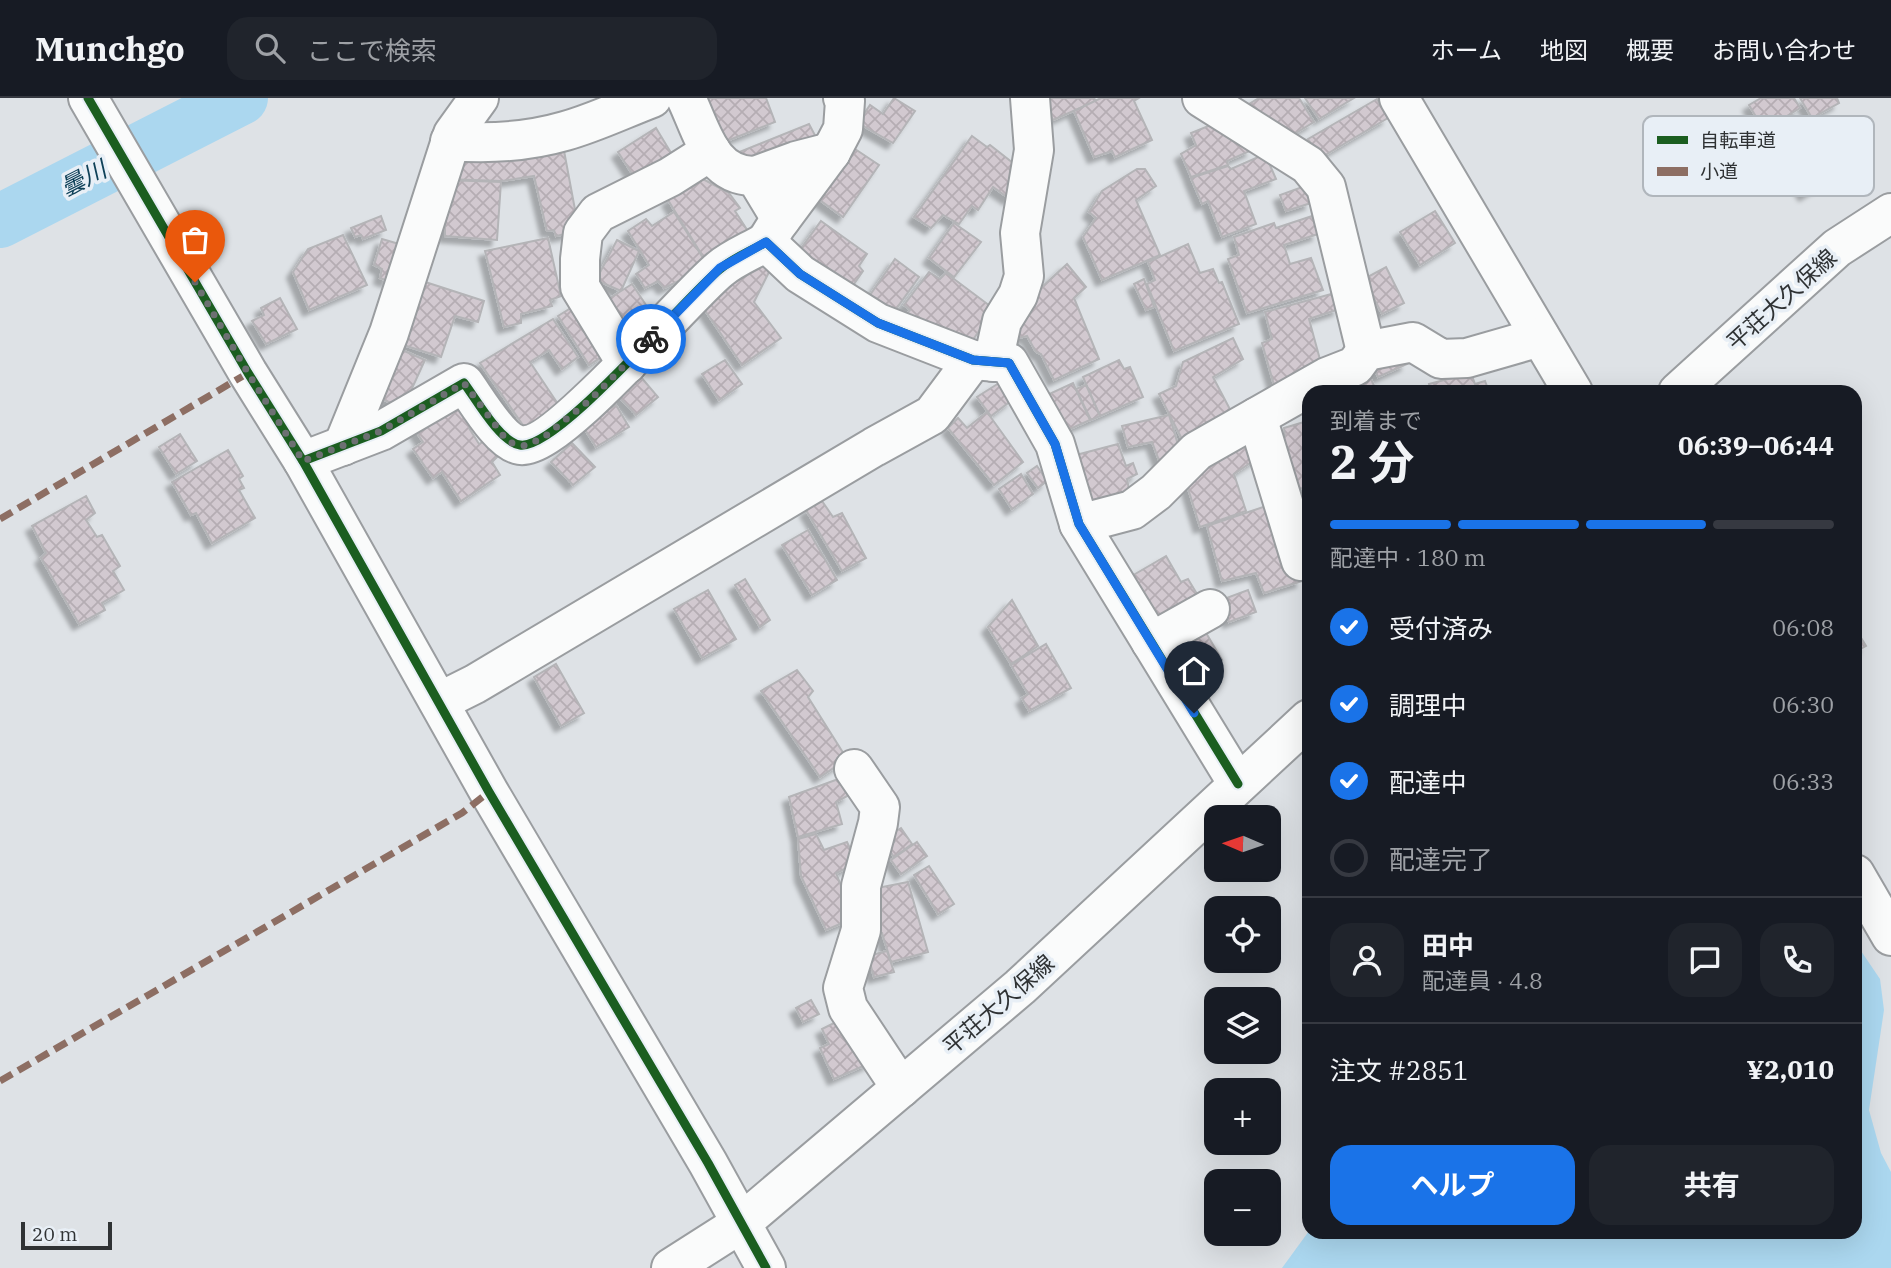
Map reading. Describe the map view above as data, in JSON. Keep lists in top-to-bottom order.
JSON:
{
  "streets": {
    "street": ["平荘大久保線"]
  },
  "water": ["曇川"],
  "legend": ["自転車道", "小道"],
  "scale_bar": "20 m",
  "north": "left",
  "page": {
    "header": "Munchgo",
    "search": "ここで検索",
    "nav": [
      "ホーム",
      "地図",
      "概要",
      "お問い合わせ"
    ],
    "heading": ["2 分", "到着まで", "06:39–06:44"],
    "panel": [
      "田中",
      "配達員 · 4.8",
      "注文 #2851",
      "¥2,010"
    ],
    "bar": "配達中 · 180 m",
    "list": [
      ["受付済み", "06:08"],
      ["調理中", "06:30"],
      ["配達中", "06:33"],
      "配達完了"
    ],
    "map_buttons": ["+", "−"],
    "buttons": ["ヘルプ", "共有"],
    "scale": "20 m"
  }
}
